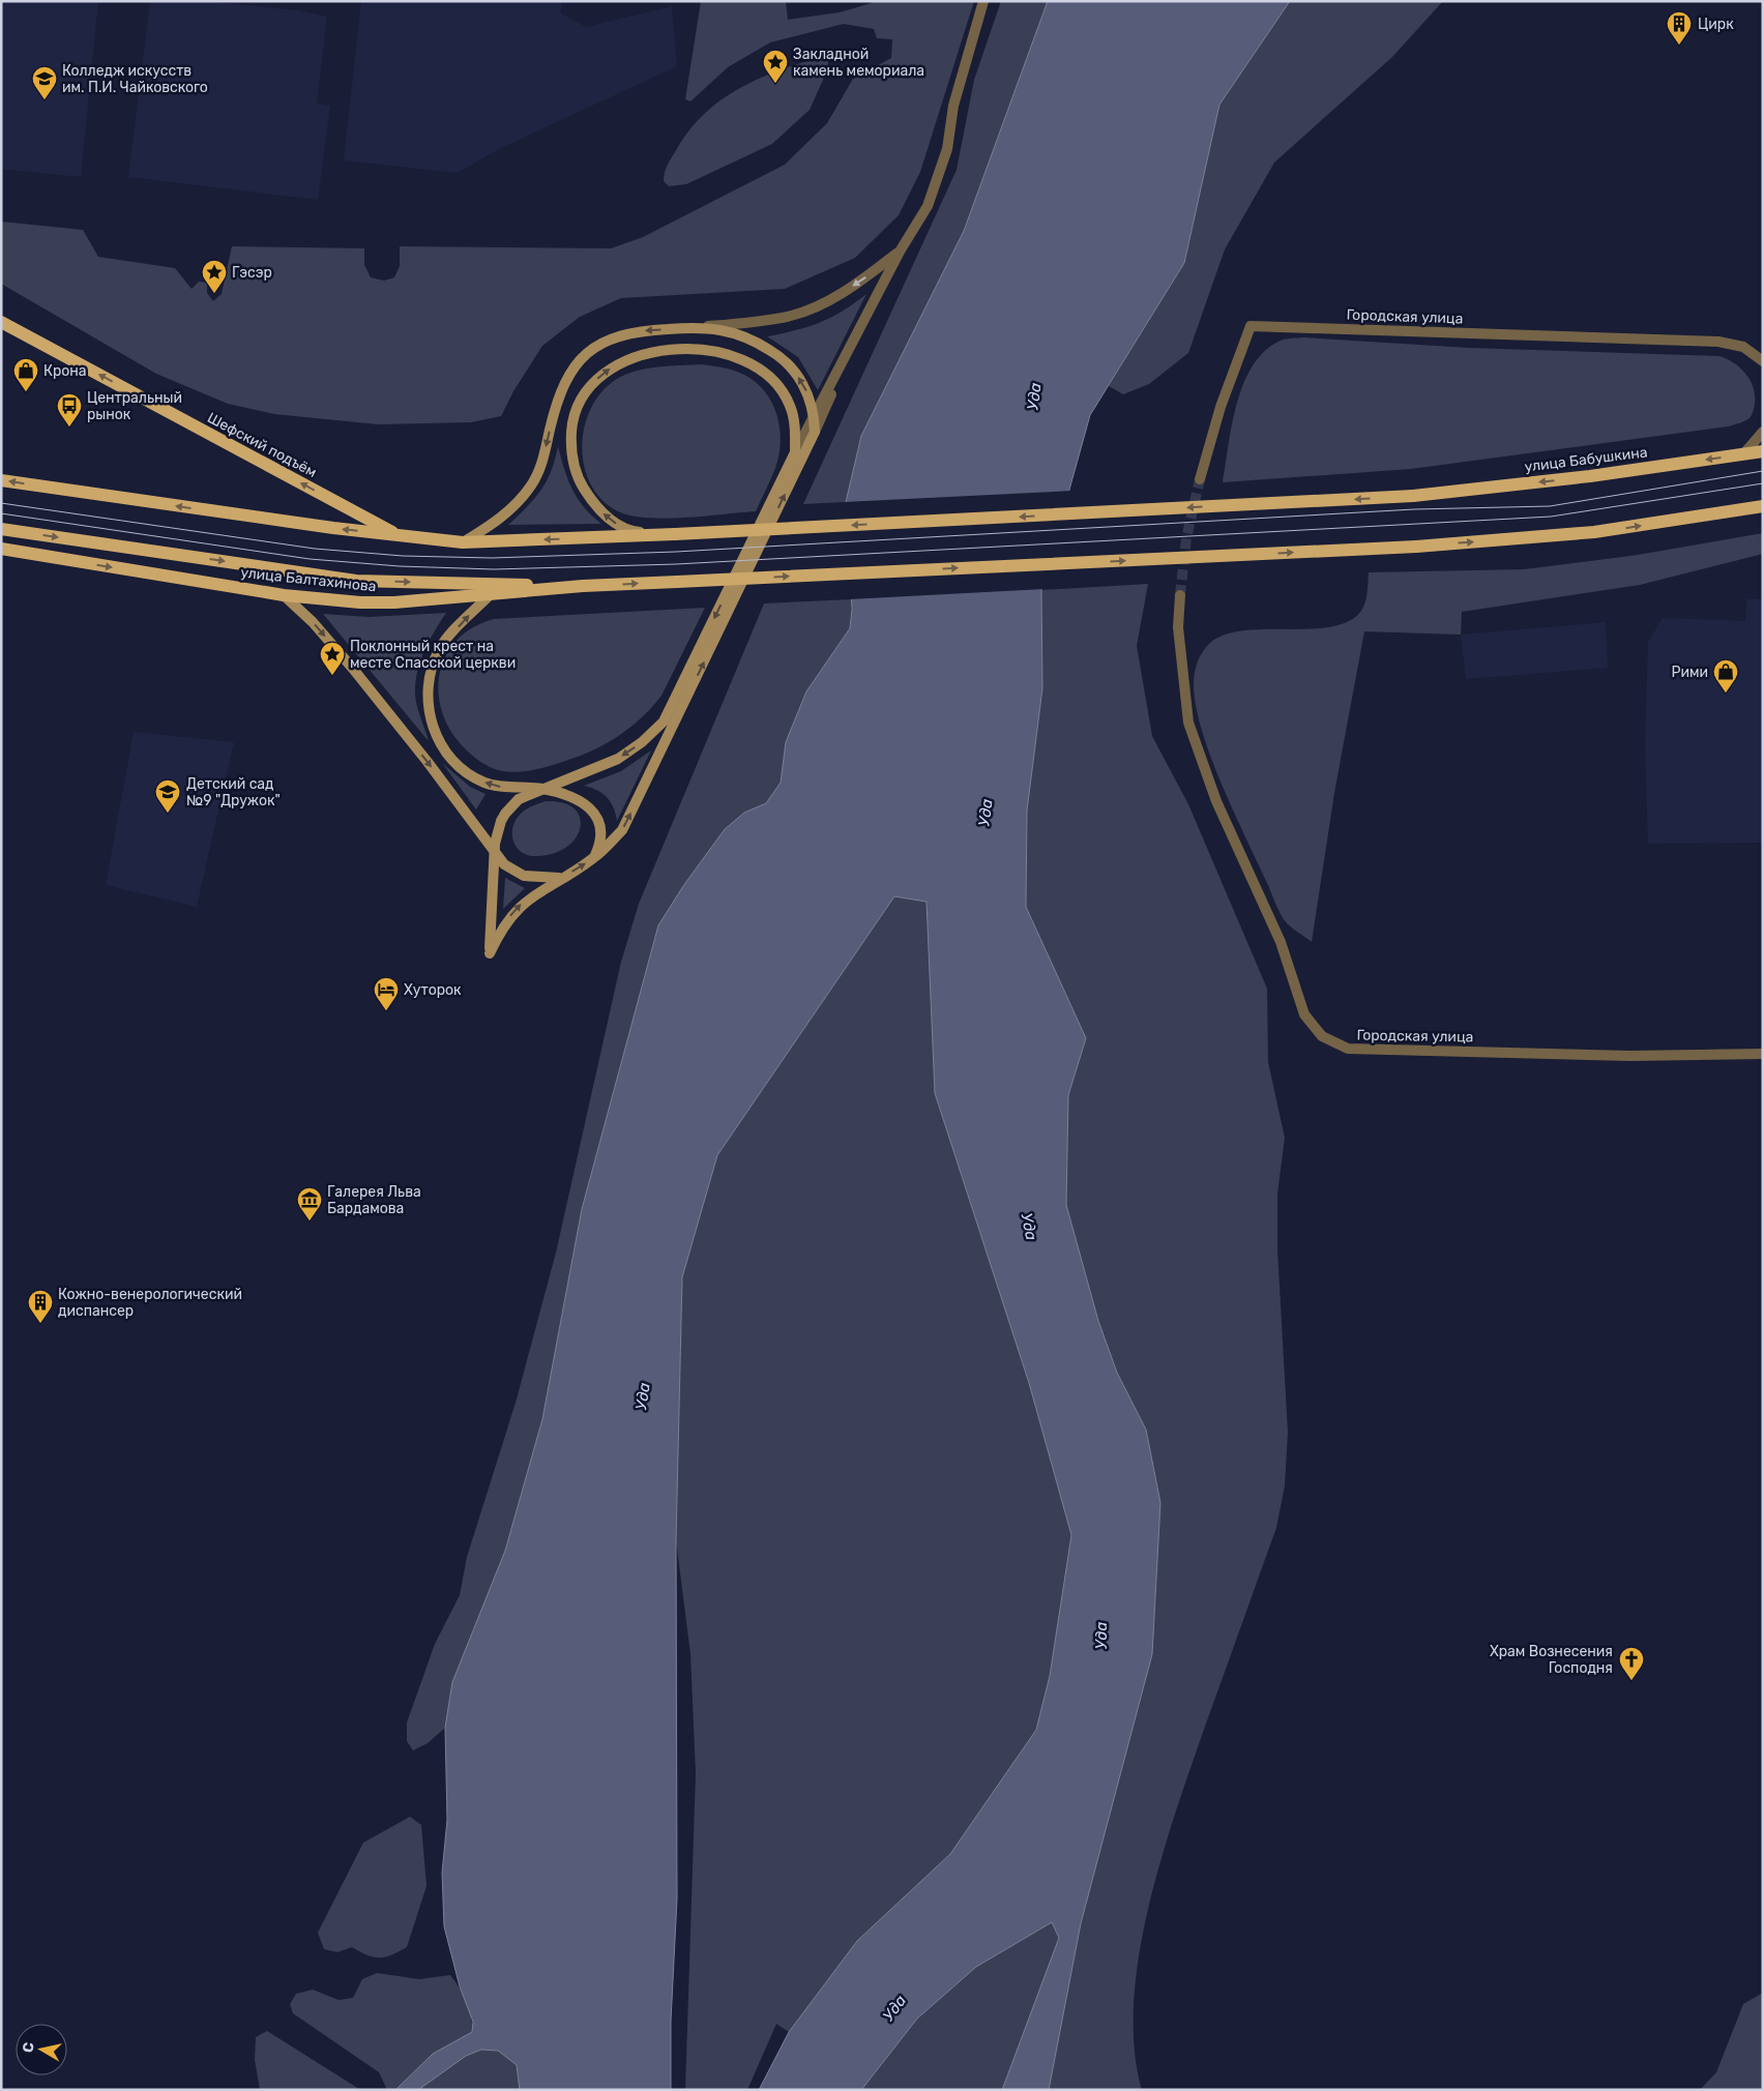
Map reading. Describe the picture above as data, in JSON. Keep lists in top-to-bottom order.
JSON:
{
  "streets": {
    "main road": ["Шефский подъём", "улица Бабушкина", "улица Балтахинова"],
    "street": ["Городская улица"]
  },
  "one_way": ["улица Бабушкина"],
  "water": ["Уда"],
  "places": {
    "building": ["Цирк", "Кожно-венерологический диспансер"],
    "place": ["Закладной камень мемориала", "Гэсэр", "Поклонный крест на месте Спасской церкви"],
    "school or university": ["Колледж искусств им. П.И. Чайковского", "Детский сад №9 \"Дружок\""],
    "shop": ["Крона", "Рими"],
    "bus stop": ["Центральный рынок"],
    "hotel": ["Хуторок"],
    "museum": ["Галерея Льва Бардамова"],
    "church": ["Храм Вознесения Господня"]
  },
  "north": "left"
}
